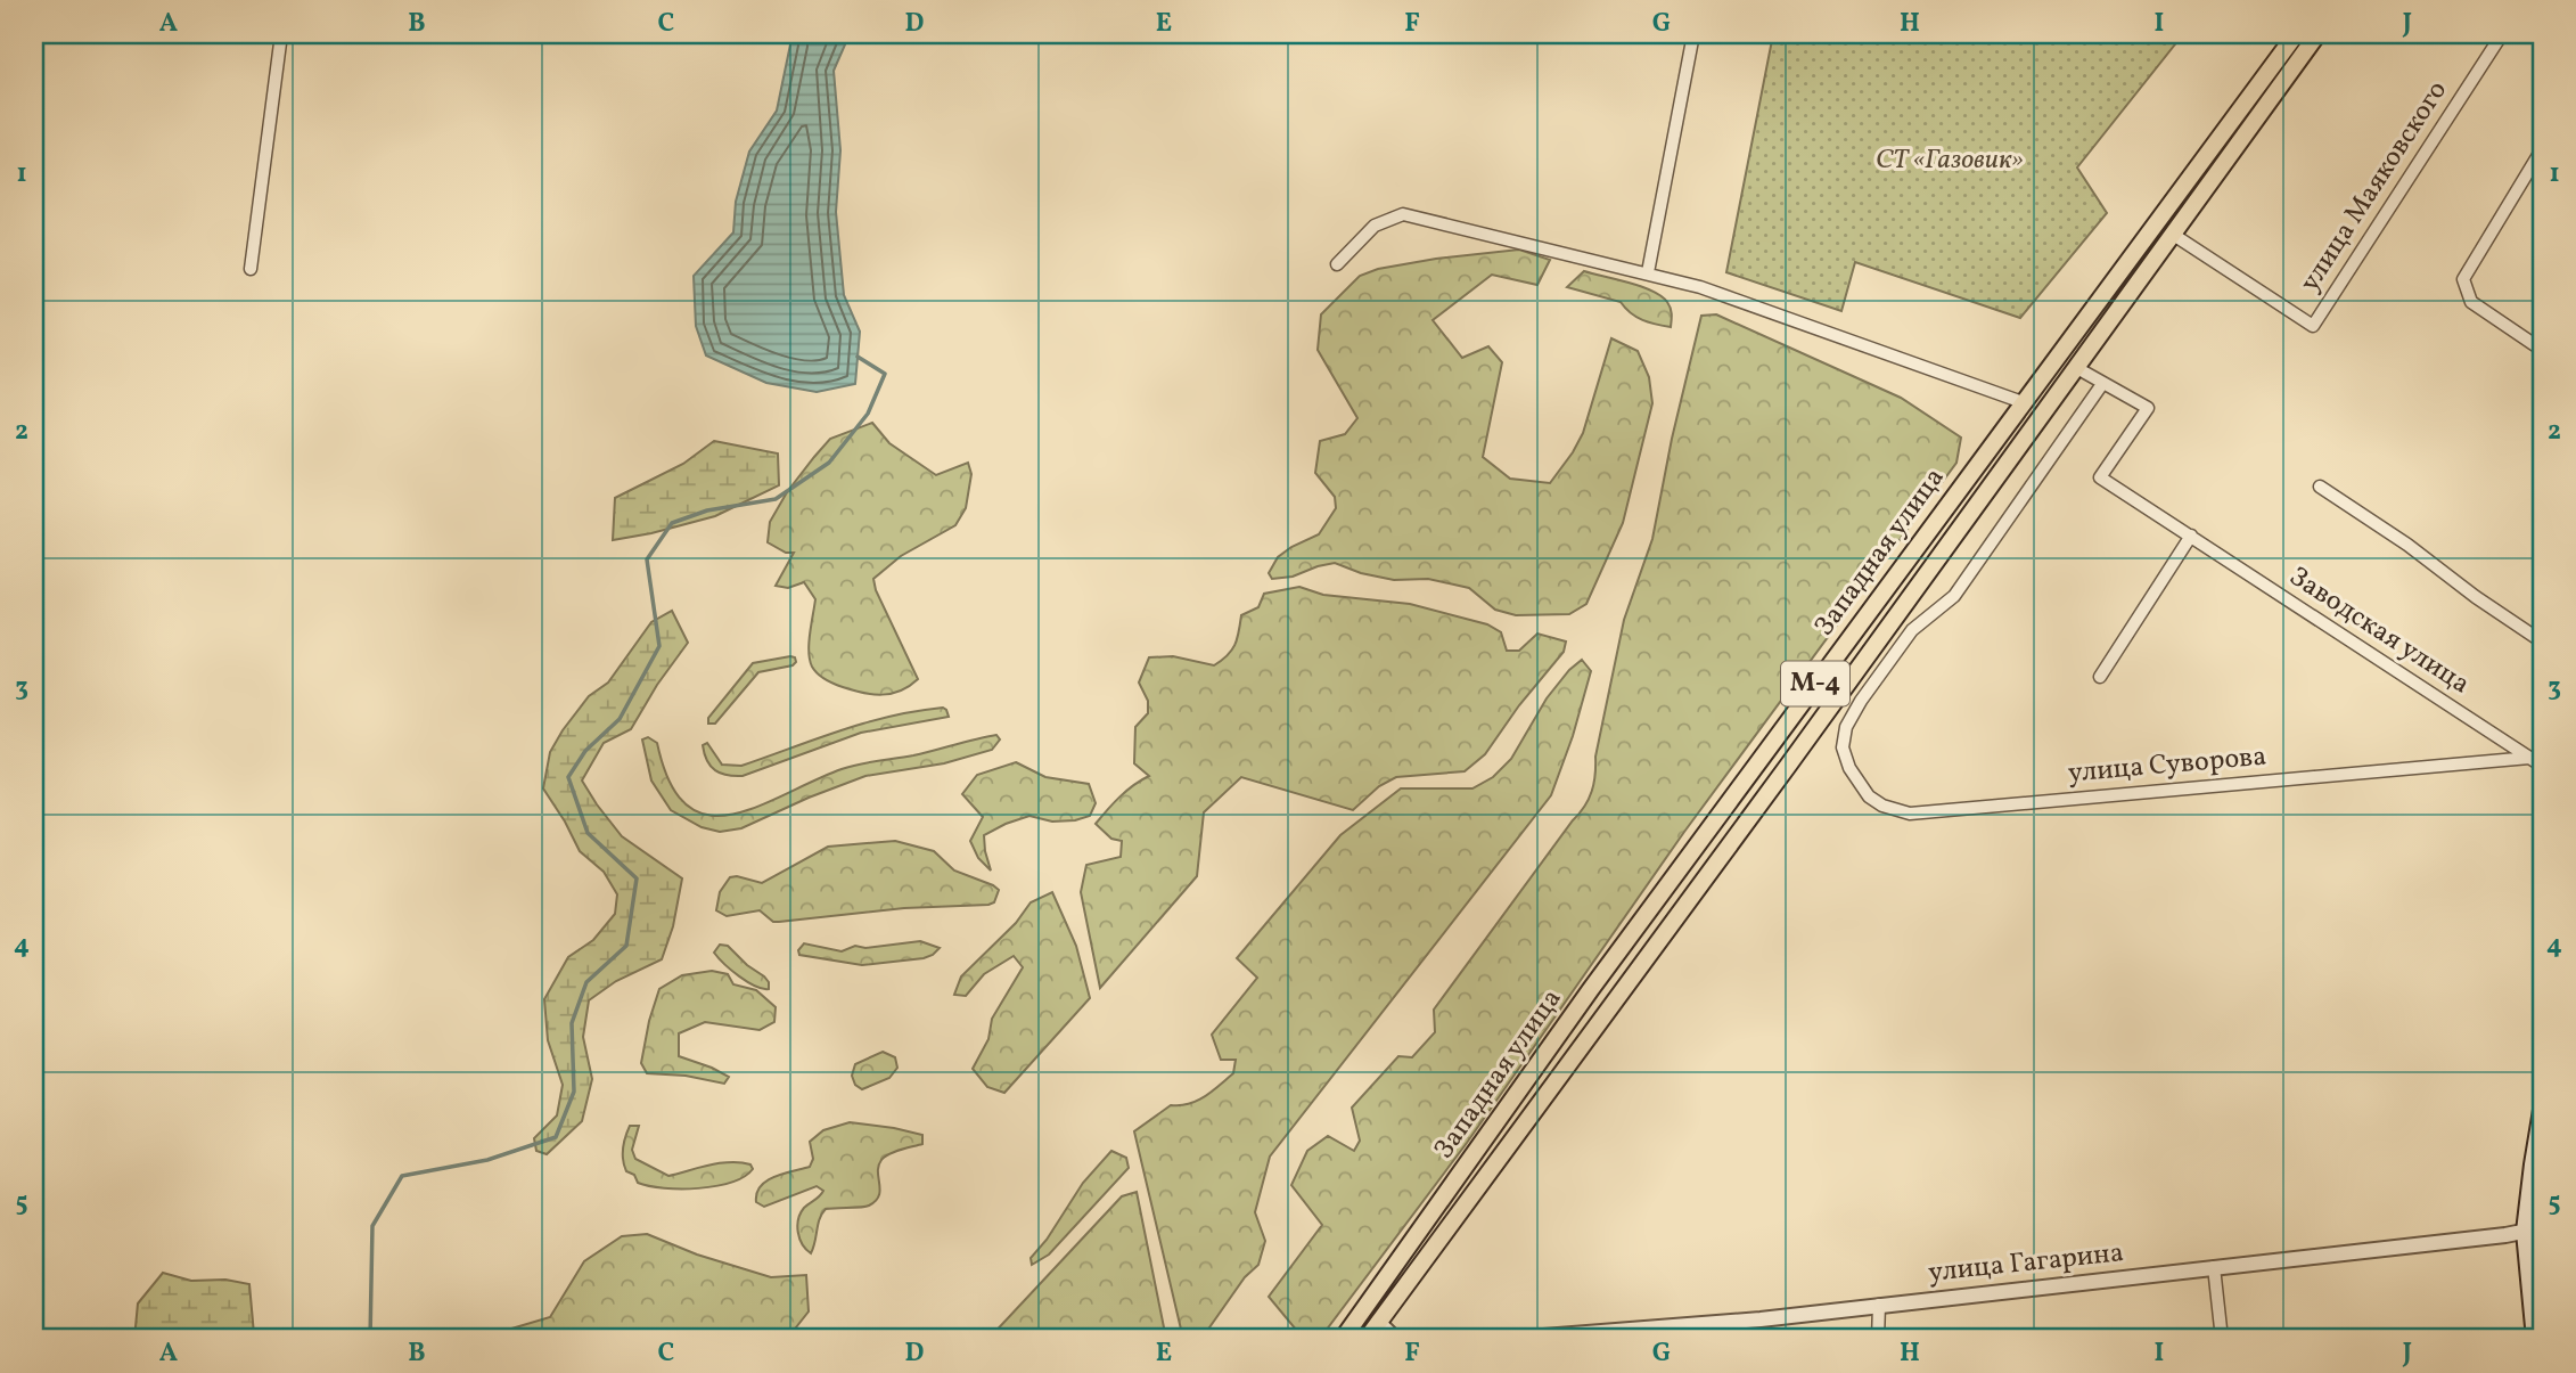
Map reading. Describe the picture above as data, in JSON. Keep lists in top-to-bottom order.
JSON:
{
  "streets": {
    "main road": ["Западная улица", "М-4"],
    "street": [
      "улица Маяковского",
      "Заводская улица",
      "улица Суворова",
      "улица Гагарина"
    ]
  },
  "crossings": [
    ["улица Маяковского", "Западная улица"],
    ["Западная улица", "Заводская улица"],
    ["Заводская улица", "улица Суворова"]
  ],
  "parks": ["СТ «Газовик»"],
  "grid": {
    "columns": [
      "A",
      "B",
      "C",
      "D",
      "E",
      "F",
      "G",
      "H",
      "I",
      "J"
    ],
    "rows": [
      "1",
      "2",
      "3",
      "4",
      "5"
    ]
  }
}
